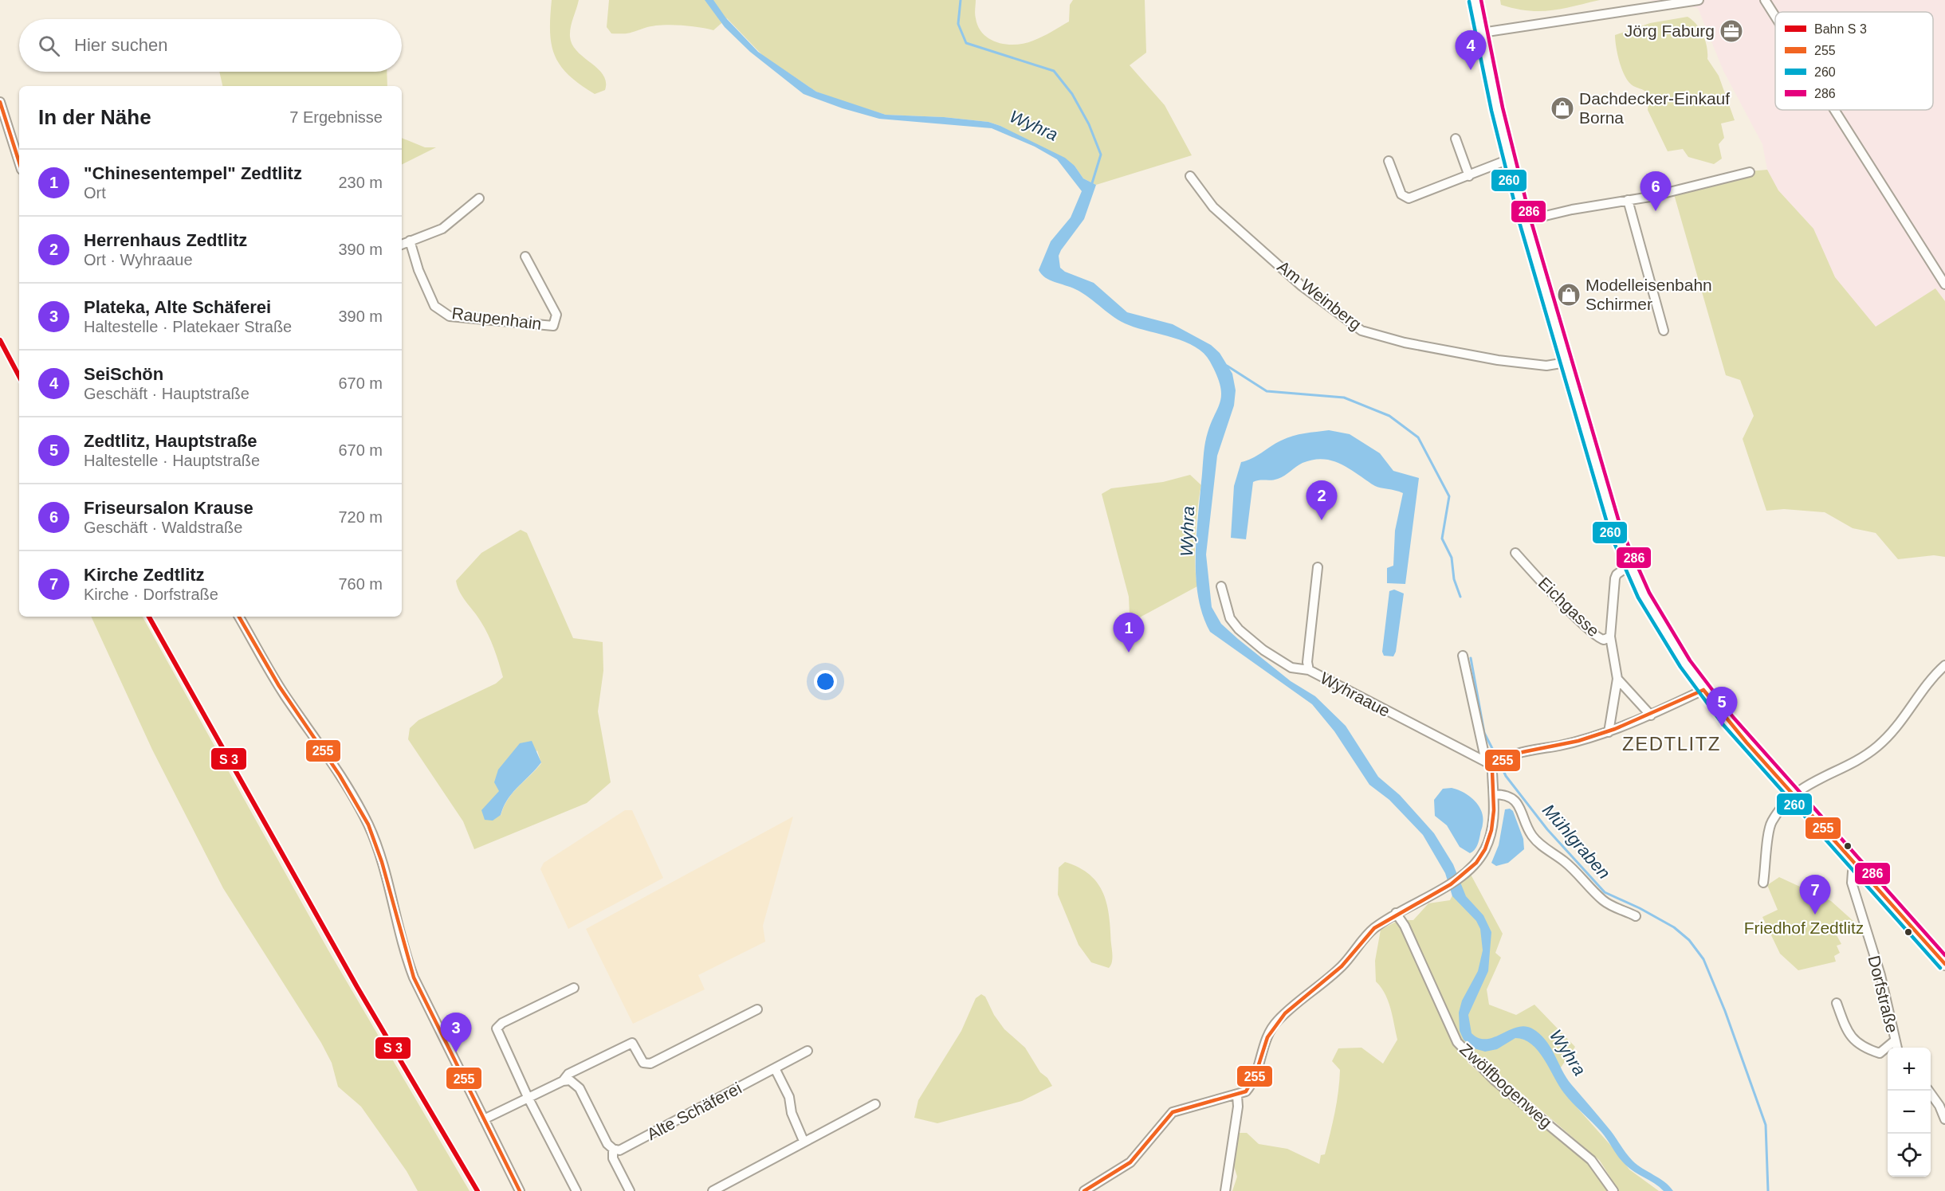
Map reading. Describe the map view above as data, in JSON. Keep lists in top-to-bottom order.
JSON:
{
  "streets": {
    "street": [
      "Am Weinberg",
      "Raupenhain",
      "Eichgasse",
      "Wyhraaue",
      "Dorfstraße",
      "Zwölfbogenweg",
      "Alte Schäferei"
    ]
  },
  "districts": ["ZEDTLITZ"],
  "water": ["Wyhra", "Mühlgraben"],
  "parks": ["Friedhof Zedtlitz"],
  "places": {
    "office": ["Jörg Faburg"],
    "shop": ["Dachdecker-Einkauf Borna", "Modelleisenbahn Schirmer"]
  },
  "lines": ["transit line 286", "transit line 260", "transit line 255"],
  "legend": [
    "Bahn S 3",
    "255",
    "260",
    "286"
  ],
  "page": {
    "search": "Hier suchen",
    "pins": [
      "4",
      "6",
      "2",
      "1",
      "5",
      "7",
      "3"
    ],
    "heading": ["In der Nähe", "7 Ergebnisse"],
    "list": [
      {
        "mark": "1",
        "name": "\"Chinesentempel\" Zedtlitz",
        "note": "Ort",
        "value": "230 m"
      },
      {
        "mark": "2",
        "name": "Herrenhaus Zedtlitz",
        "note": "Ort · Wyhraaue",
        "value": "390 m"
      },
      {
        "mark": "3",
        "name": "Plateka, Alte Schäferei",
        "note": "Haltestelle · Platekaer Straße",
        "value": "390 m"
      },
      {
        "mark": "4",
        "name": "SeiSchön",
        "note": "Geschäft · Hauptstraße",
        "value": "670 m"
      },
      {
        "mark": "5",
        "name": "Zedtlitz, Hauptstraße",
        "note": "Haltestelle · Hauptstraße",
        "value": "670 m"
      },
      {
        "mark": "6",
        "name": "Friseursalon Krause",
        "note": "Geschäft · Waldstraße",
        "value": "720 m"
      },
      {
        "mark": "7",
        "name": "Kirche Zedtlitz",
        "note": "Kirche · Dorfstraße",
        "value": "760 m"
      }
    ],
    "map_buttons": ["+", "−"]
  }
}
